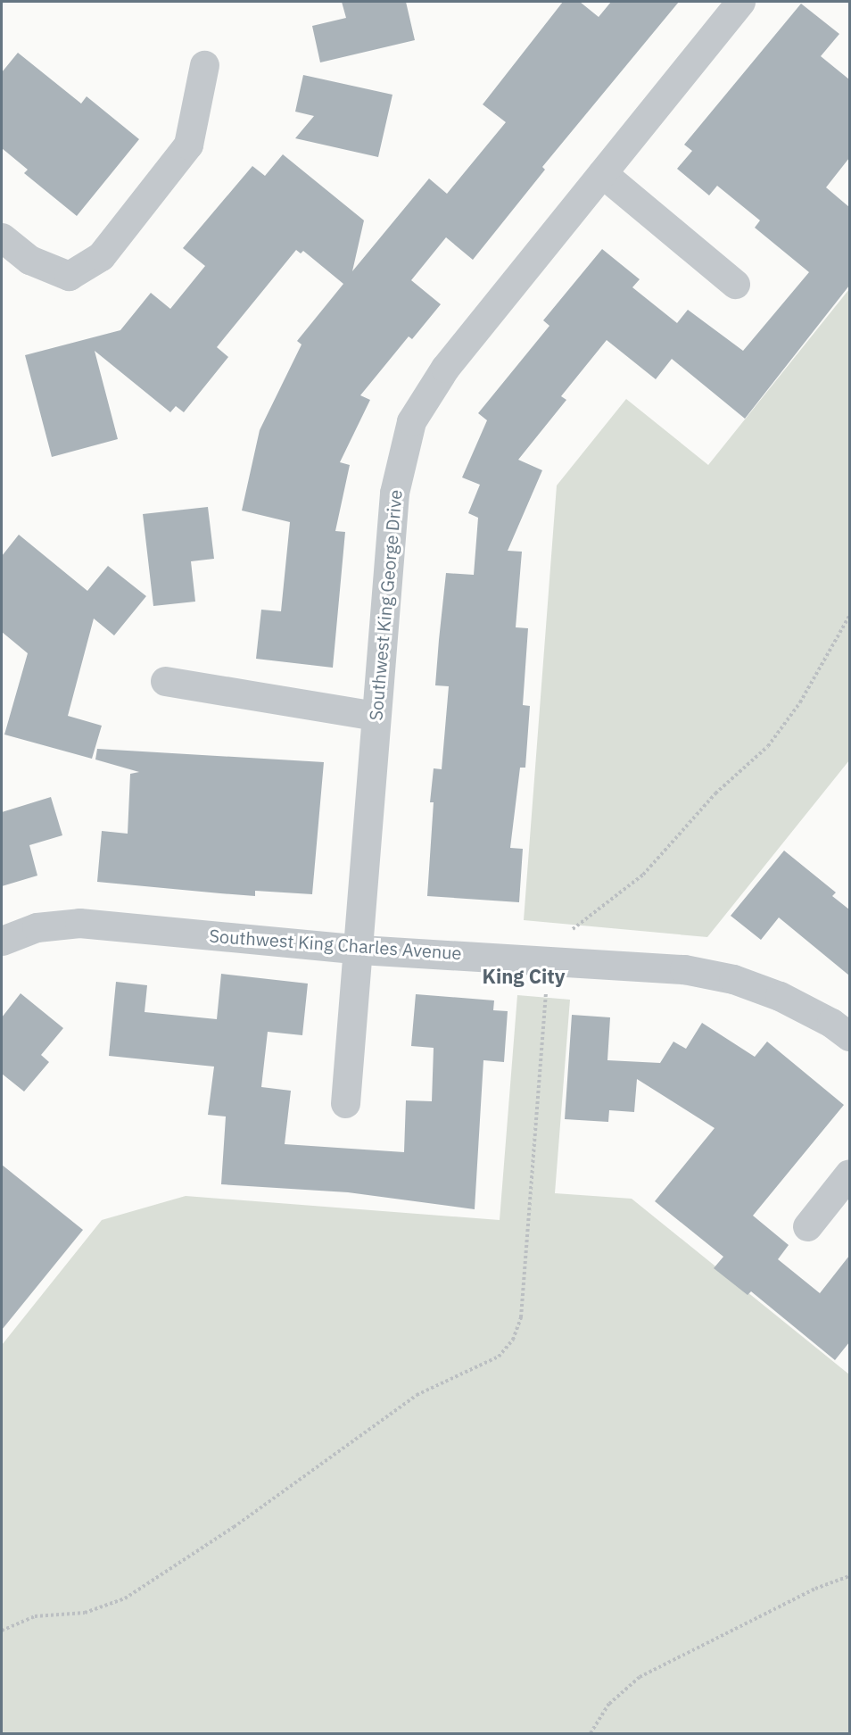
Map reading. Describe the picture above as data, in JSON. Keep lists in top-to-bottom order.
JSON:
{
  "streets": {
    "street": ["Southwest King George Drive", "Southwest King Charles Avenue"]
  },
  "crossings": [
    ["Southwest King George Drive", "Southwest King Charles Avenue"]
  ],
  "districts": ["King City"]
}
